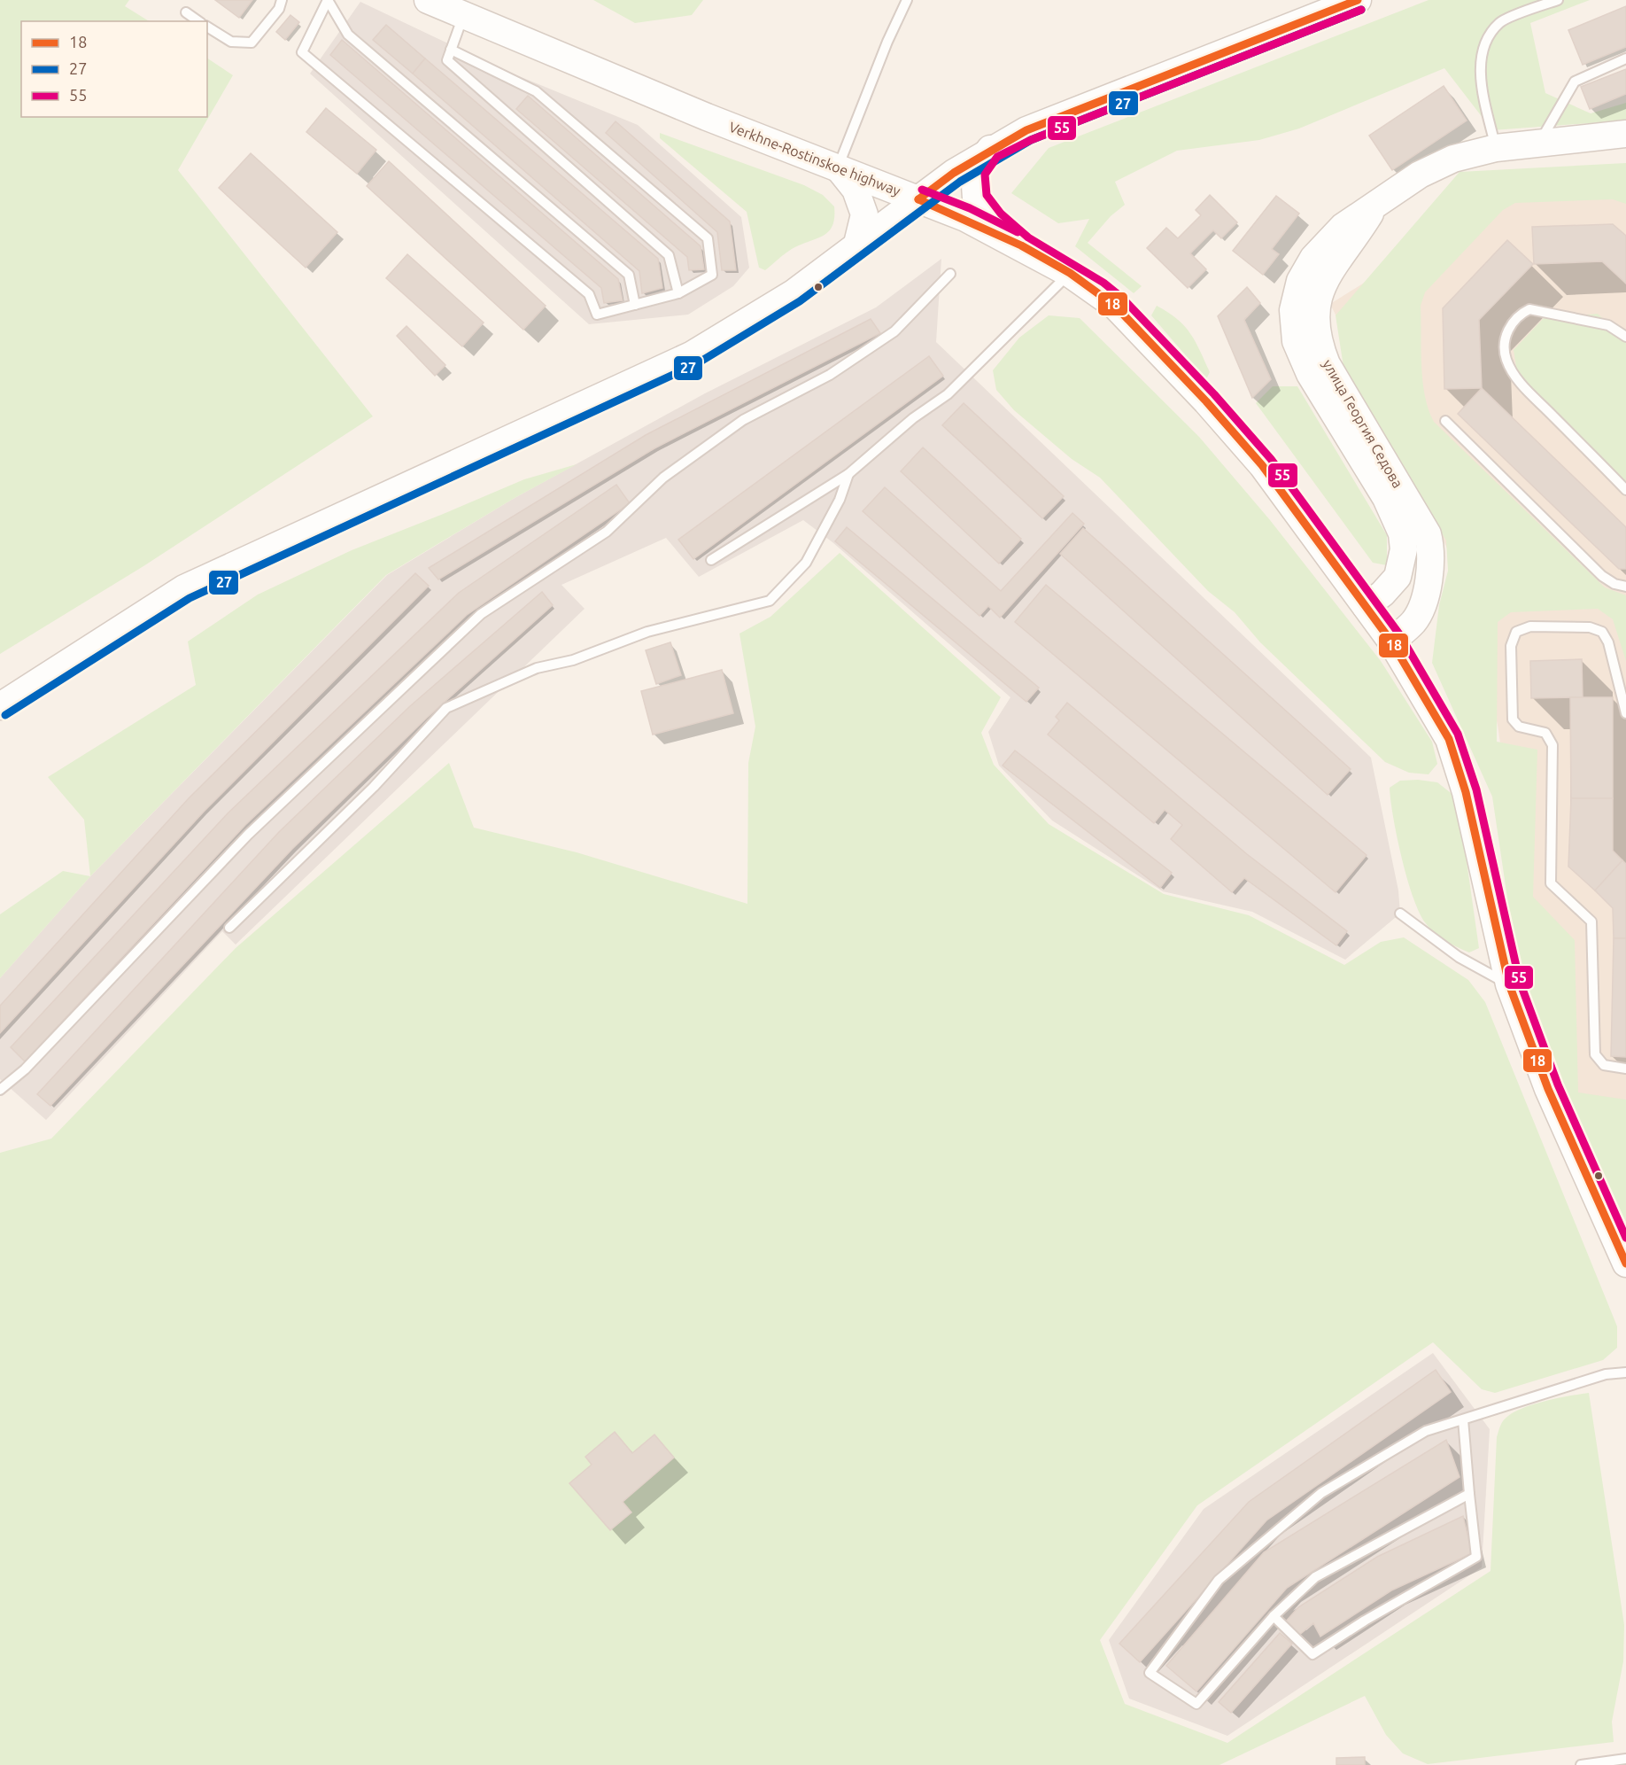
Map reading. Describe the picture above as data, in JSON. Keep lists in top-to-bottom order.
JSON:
{
  "streets": {
    "street": ["Verkhne-Rostinskoe highway", "улица Георгия Седова"]
  },
  "crossings": [
    ["Verkhne-Rostinskoe highway", "улица Георгия Седова"]
  ],
  "lines": ["transit line 18", "transit line 27", "transit line 55"],
  "legend": ["18", "27", "55"]
}
